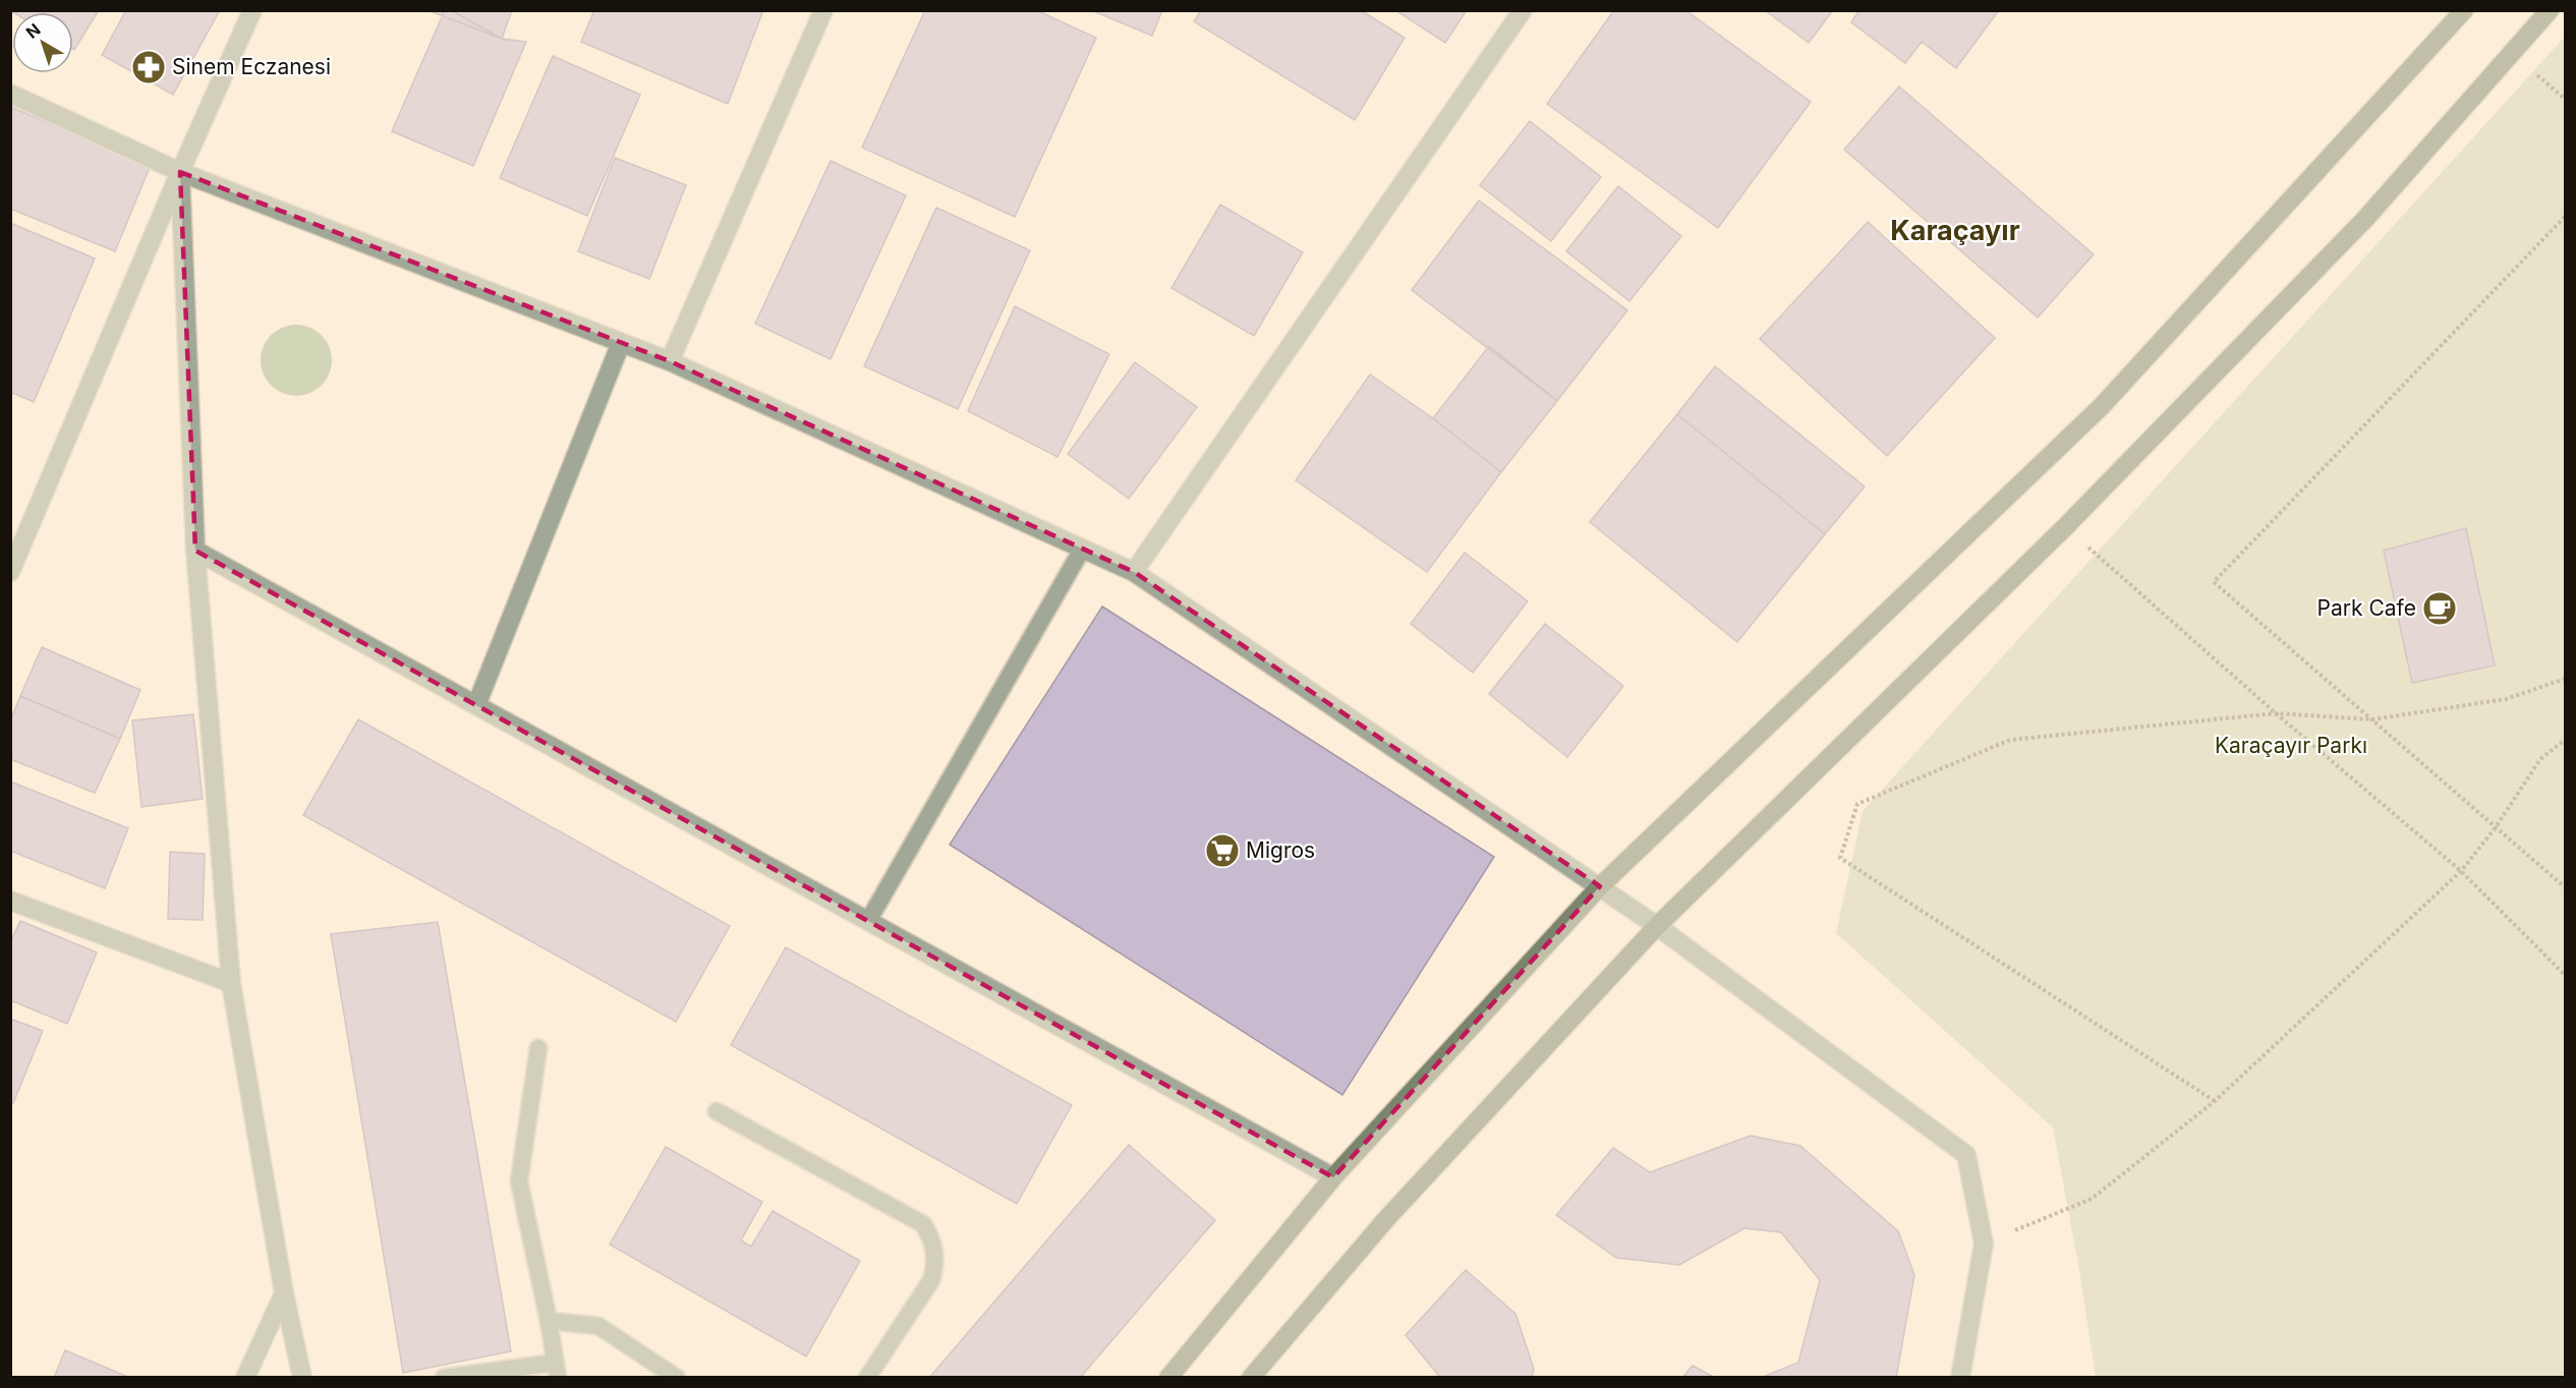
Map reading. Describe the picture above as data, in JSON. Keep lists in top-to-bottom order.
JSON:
{
  "districts": ["Karaçayır"],
  "parks": ["Karaçayır Parkı"],
  "places": {
    "pharmacy": ["Sinem Eczanesi"],
    "cafe": ["Park Cafe"],
    "supermarket": ["Migros"]
  },
  "north": "top left"
}
